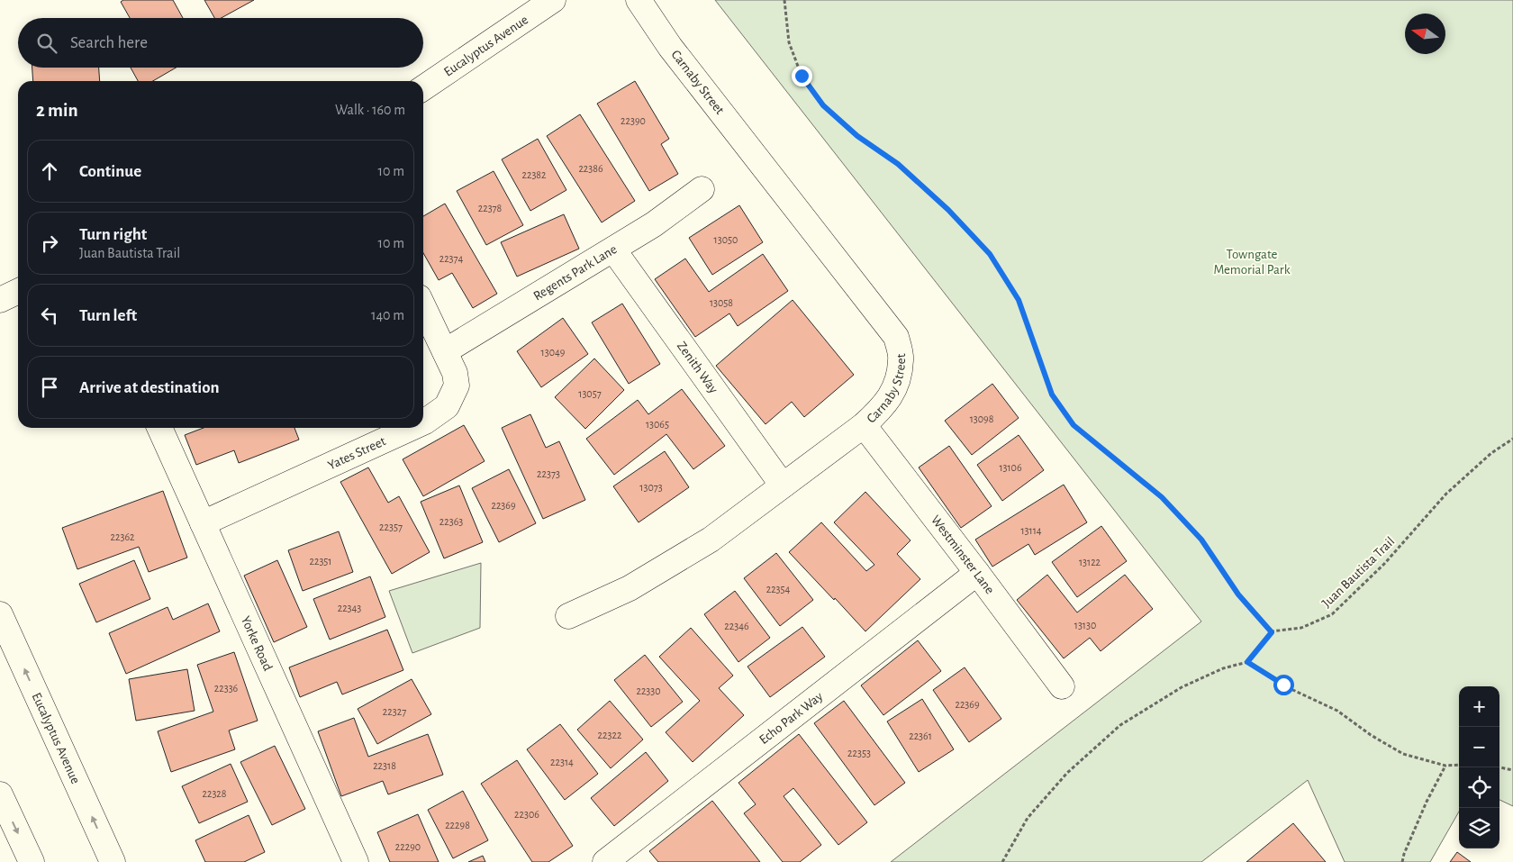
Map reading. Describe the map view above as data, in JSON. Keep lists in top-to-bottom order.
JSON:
{
  "streets": {
    "street": [
      "Eucalyptus Avenue",
      "Carnaby Street",
      "Regents Park Lane",
      "Zenith Way",
      "Yates Street",
      "Westminster Lane",
      "Yorke Road",
      "Echo Park Way"
    ],
    "path": ["Juan Bautista Trail"]
  },
  "crossings": [
    ["Carnaby Street", "Zenith Way"],
    ["Carnaby Street", "Westminster Lane"],
    ["Regents Park Lane", "Zenith Way"],
    ["Regents Park Lane", "Yates Street"],
    ["Yates Street", "Yorke Road"],
    ["Westminster Lane", "Echo Park Way"]
  ],
  "one_way": ["Eucalyptus Avenue"],
  "parks": ["Towngate Memorial Park"],
  "house_numbers": [
    "22390",
    "22386",
    "22382",
    "22378",
    "13050",
    "22374",
    "13058",
    "13049",
    "13057",
    "13098",
    "13065",
    "13106",
    "22373",
    "13073",
    "22369",
    "22363",
    "22357",
    "13114",
    "22362",
    "22351",
    "13122",
    "22354",
    "22343",
    "13130",
    "22346",
    "22336",
    "22330",
    "22369",
    "22327",
    "22322",
    "22361",
    "22353",
    "22314",
    "22318",
    "22328",
    "22306",
    "22298",
    "22290"
  ],
  "north": "left",
  "page": {
    "search": "Search here",
    "heading": ["2 min", "Walk · 160 m"],
    "list": [
      ["Continue", "10 m"],
      ["Turn right", "Juan Bautista Trail", "10 m"],
      ["Turn left", "140 m"],
      "Arrive at destination"
    ],
    "map_buttons": ["+", "−"]
  }
}
